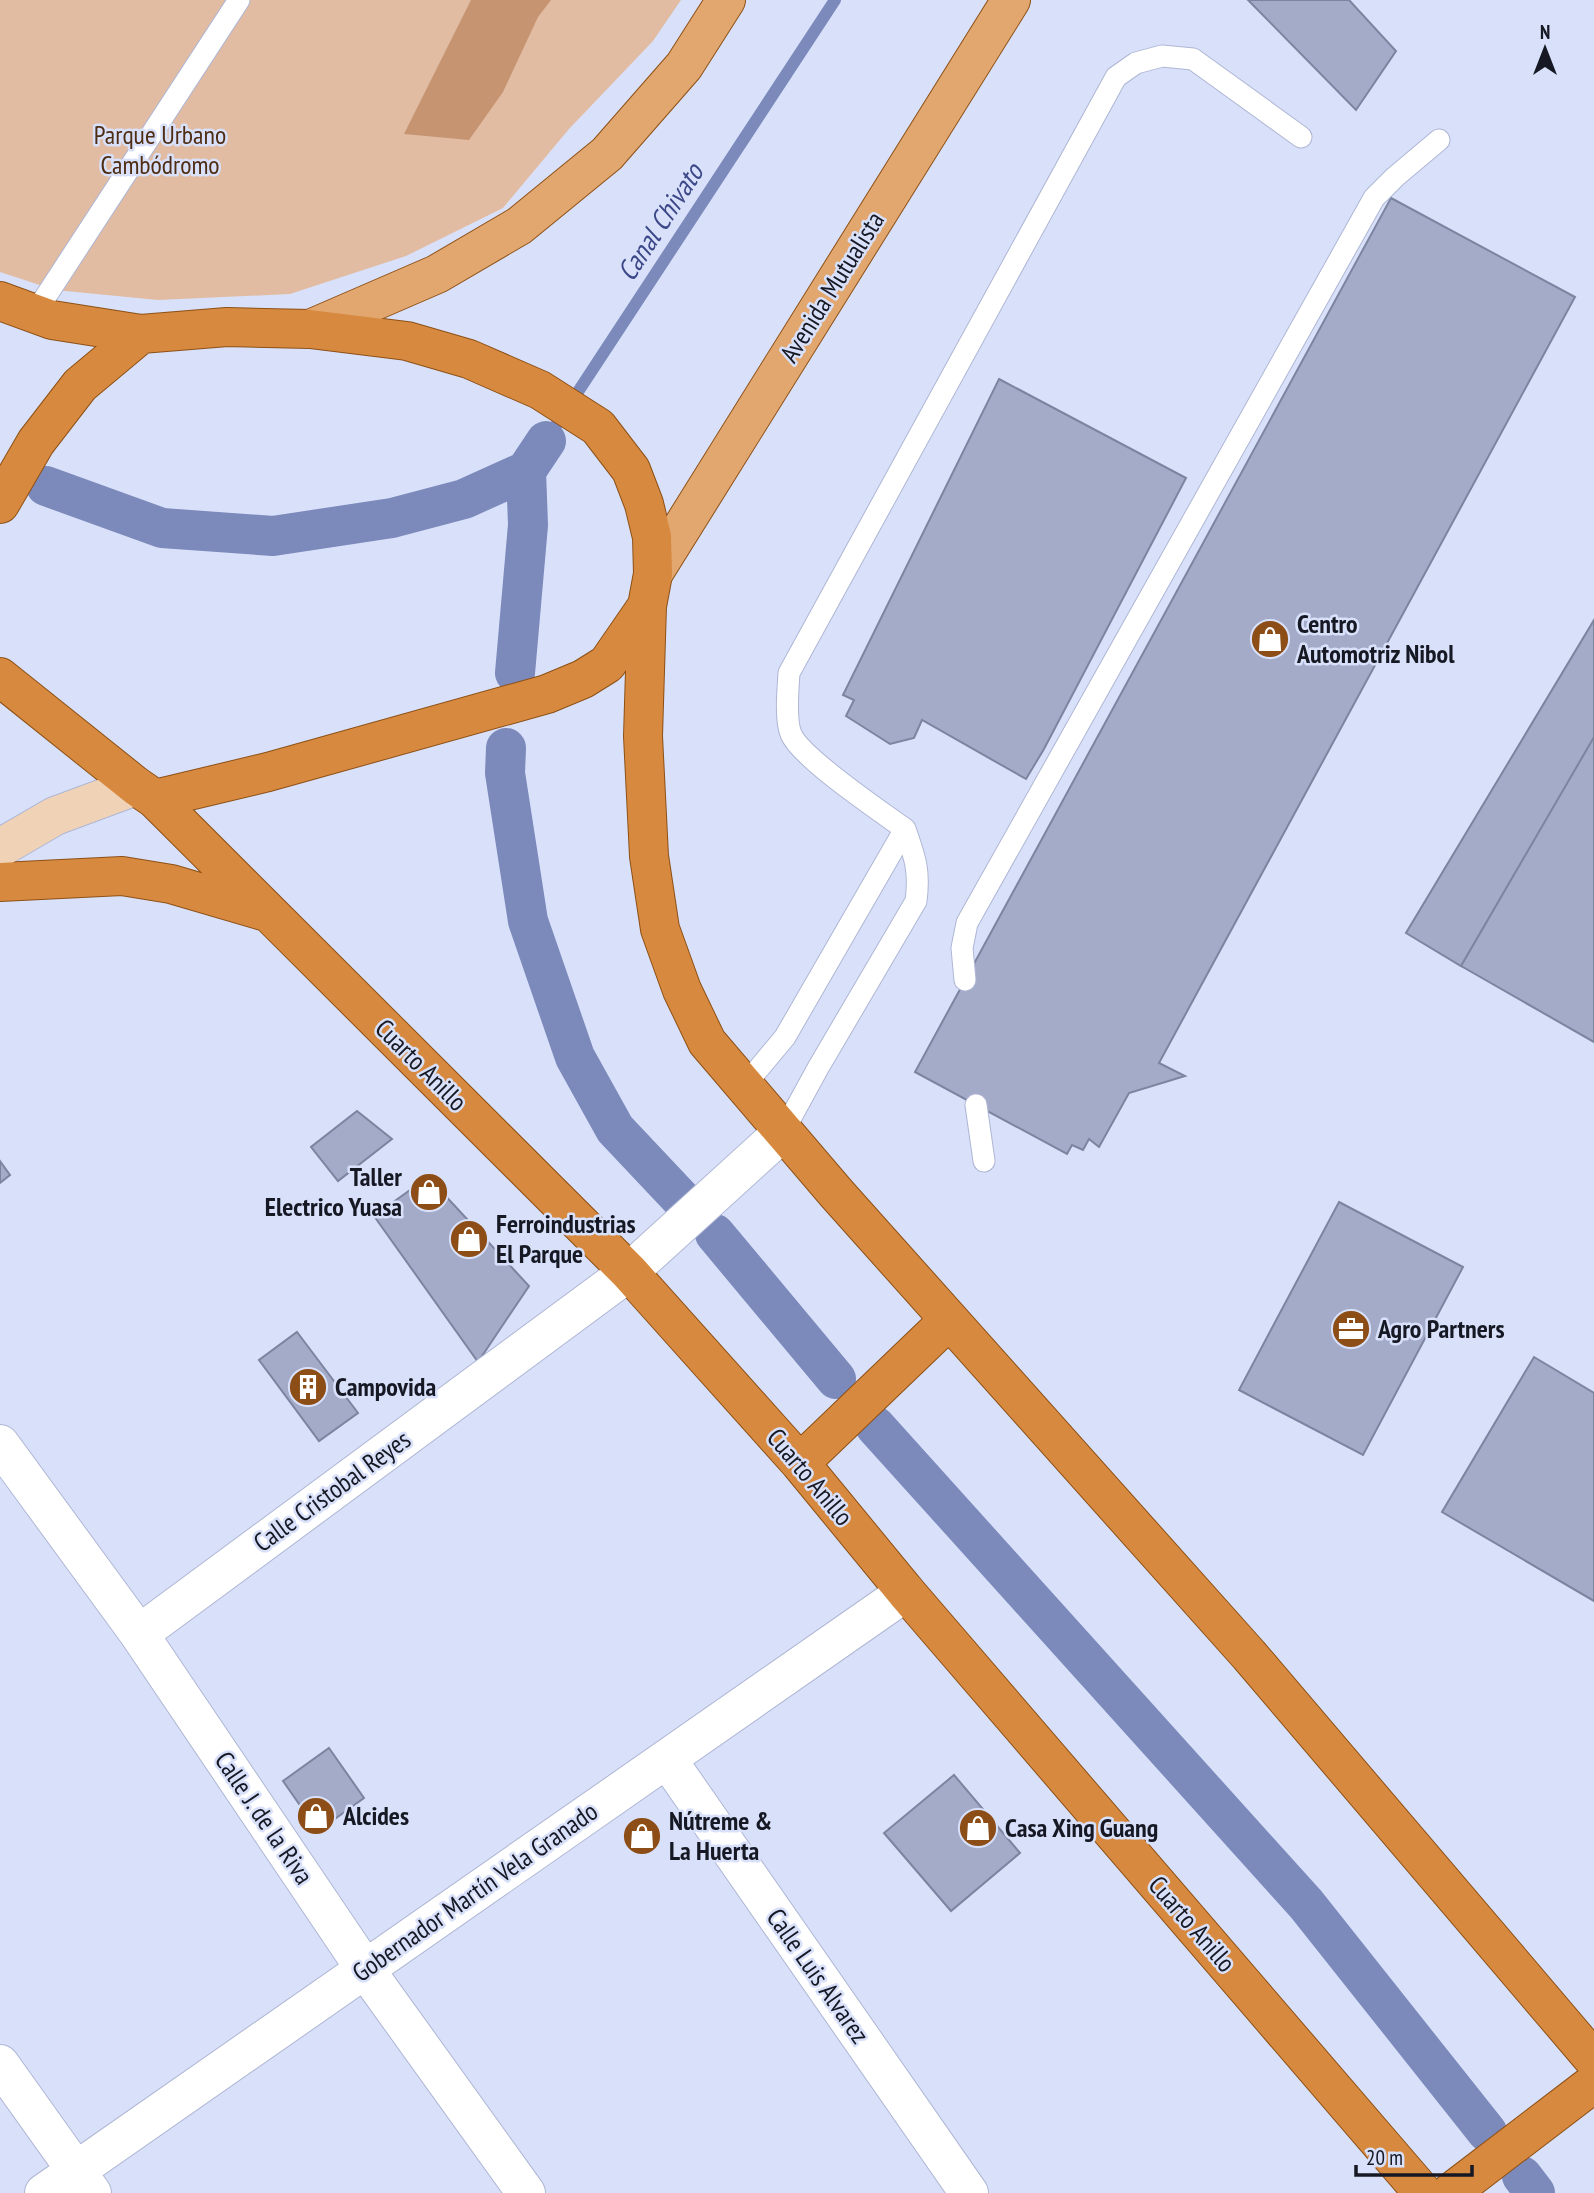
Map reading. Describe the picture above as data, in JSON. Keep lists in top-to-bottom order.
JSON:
{
  "streets": {
    "highway": ["Cuarto Anillo"],
    "main road": ["Avenida Mutualista"],
    "street": [
      "Calle Cristobal Reyes",
      "Calle J. de la Riva",
      "Gobernador Martín Vela Granado",
      "Calle Luis Alvarez"
    ]
  },
  "crossings": [
    ["Cuarto Anillo", "Calle Cristobal Reyes"],
    ["Cuarto Anillo", "Gobernador Martín Vela Granado"],
    ["Calle Cristobal Reyes", "Calle J. de la Riva"],
    ["Calle J. de la Riva", "Gobernador Martín Vela Granado"],
    ["Gobernador Martín Vela Granado", "Calle Luis Alvarez"]
  ],
  "water": ["Canal Chivato"],
  "parks": ["Parque Urbano Cambódromo"],
  "places": {
    "shop": [
      "Centro Automotriz Nibol",
      "Taller Electrico Yuasa",
      "Ferroindustrias El Parque",
      "Alcides",
      "Casa Xing Guang",
      "Nútreme & La Huerta"
    ],
    "office": ["Agro Partners"],
    "building": ["Campovida"]
  },
  "scale_bar": "20 m",
  "north": "top"
}
